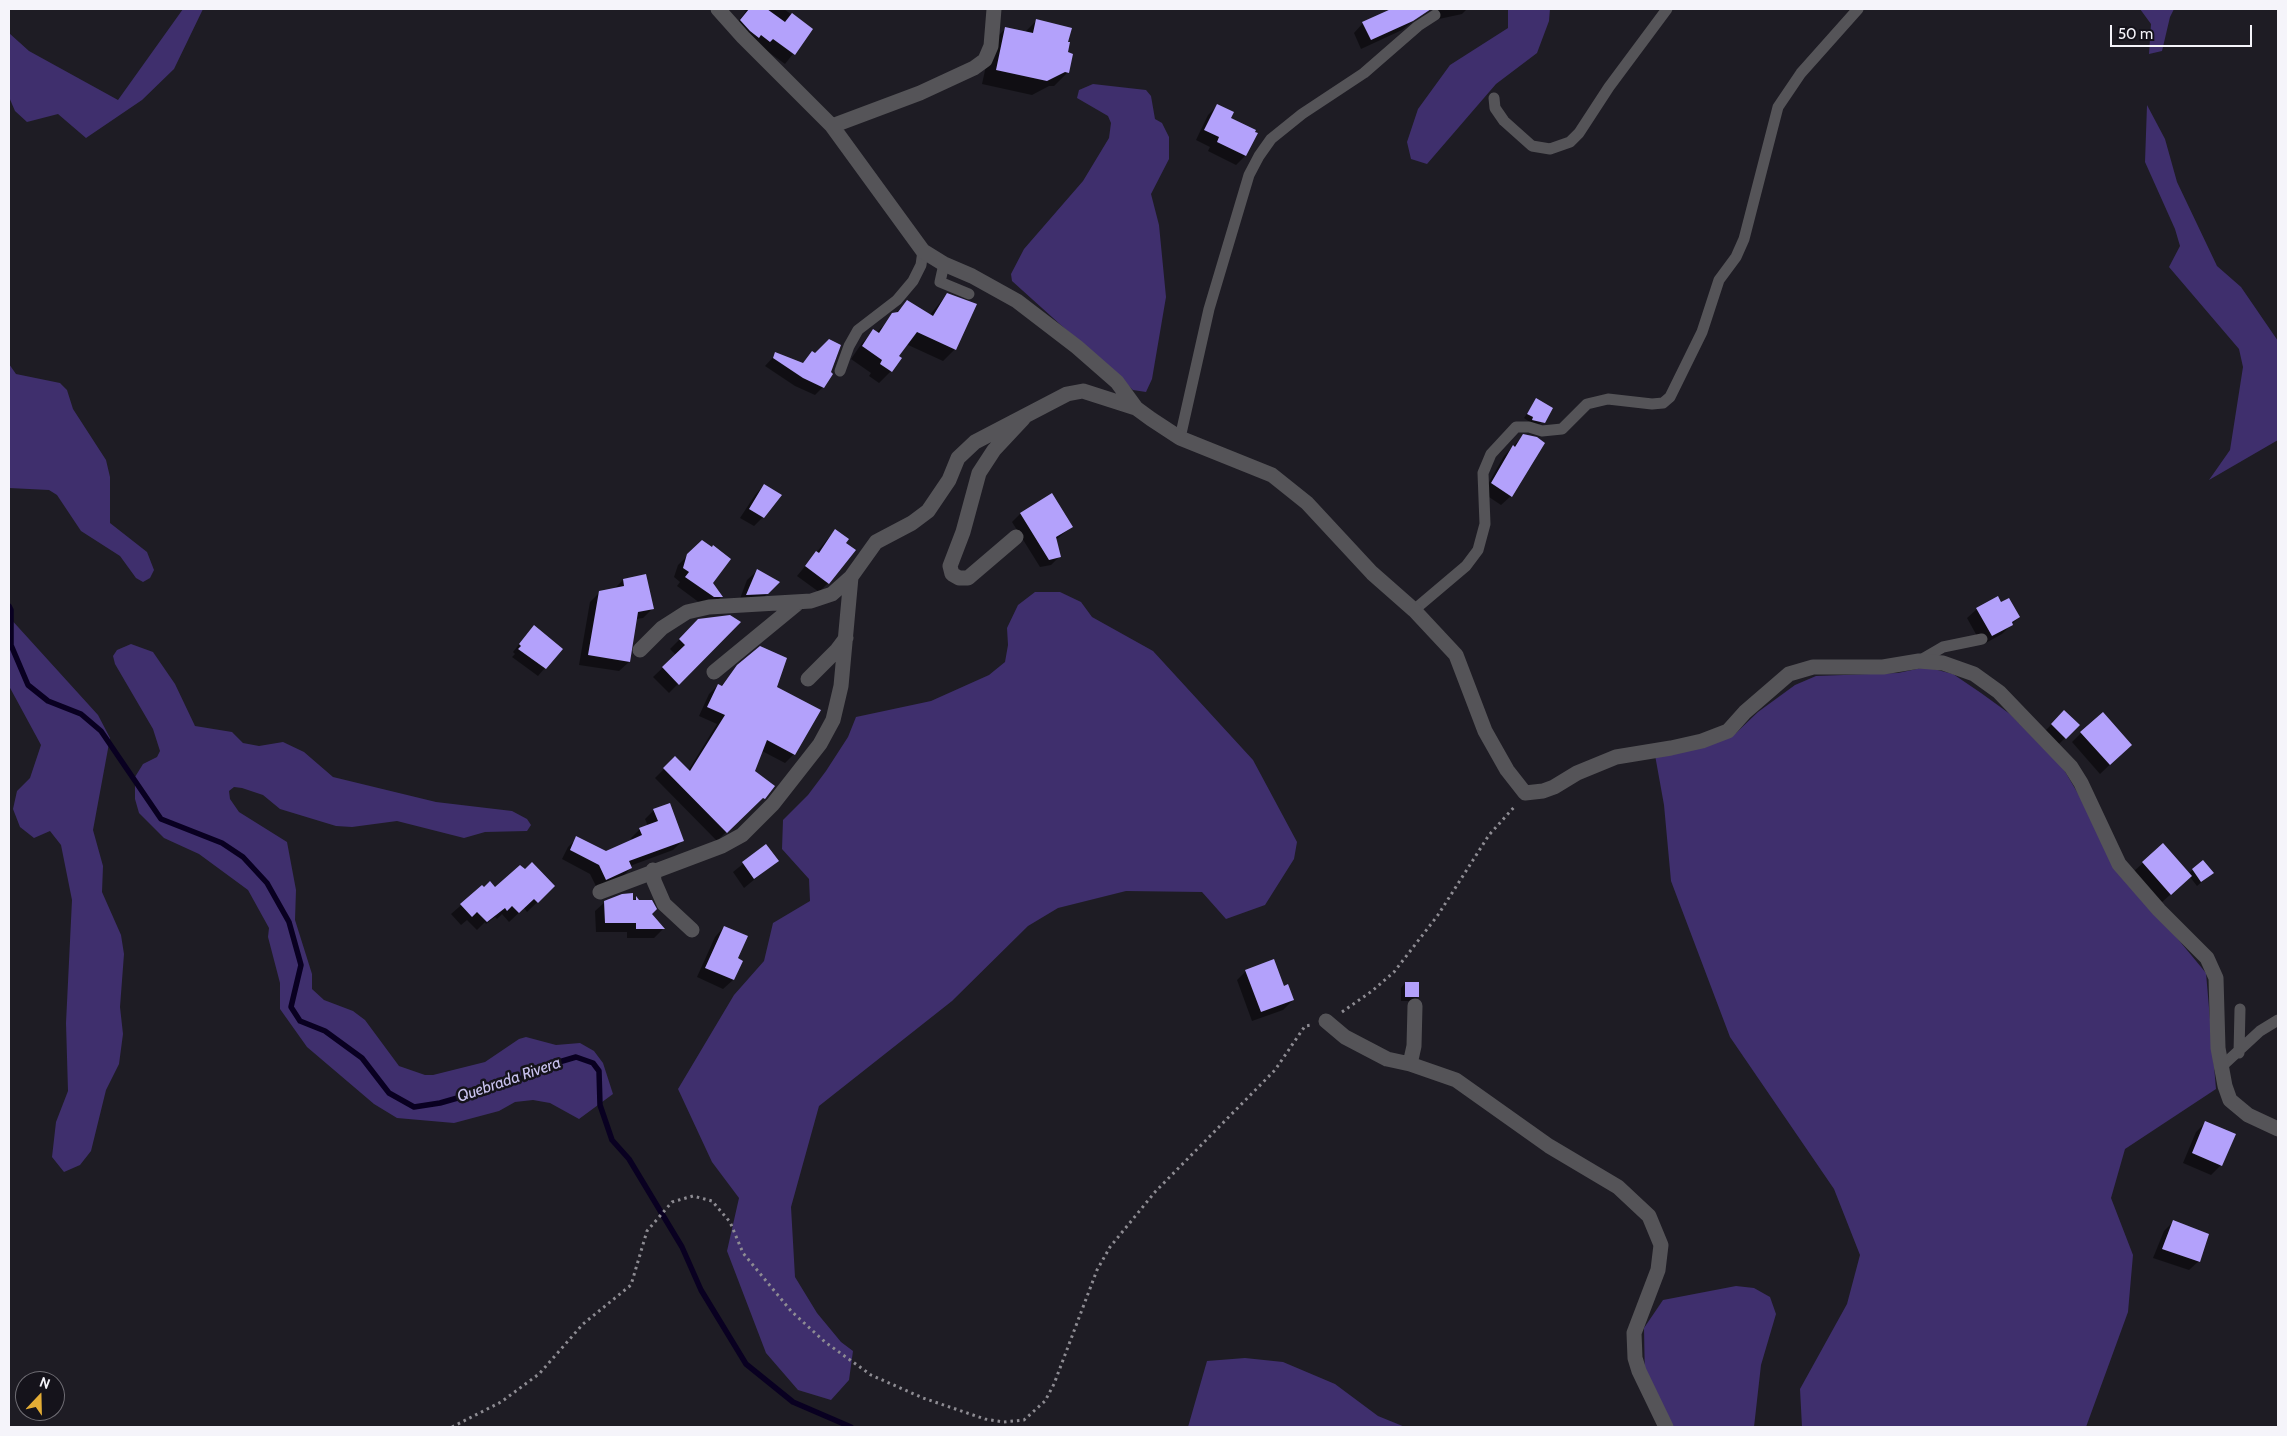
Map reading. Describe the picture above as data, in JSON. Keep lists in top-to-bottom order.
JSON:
{
  "water": ["Quebrada Rivera"],
  "scale_bar": "50 m",
  "north": "top"
}
